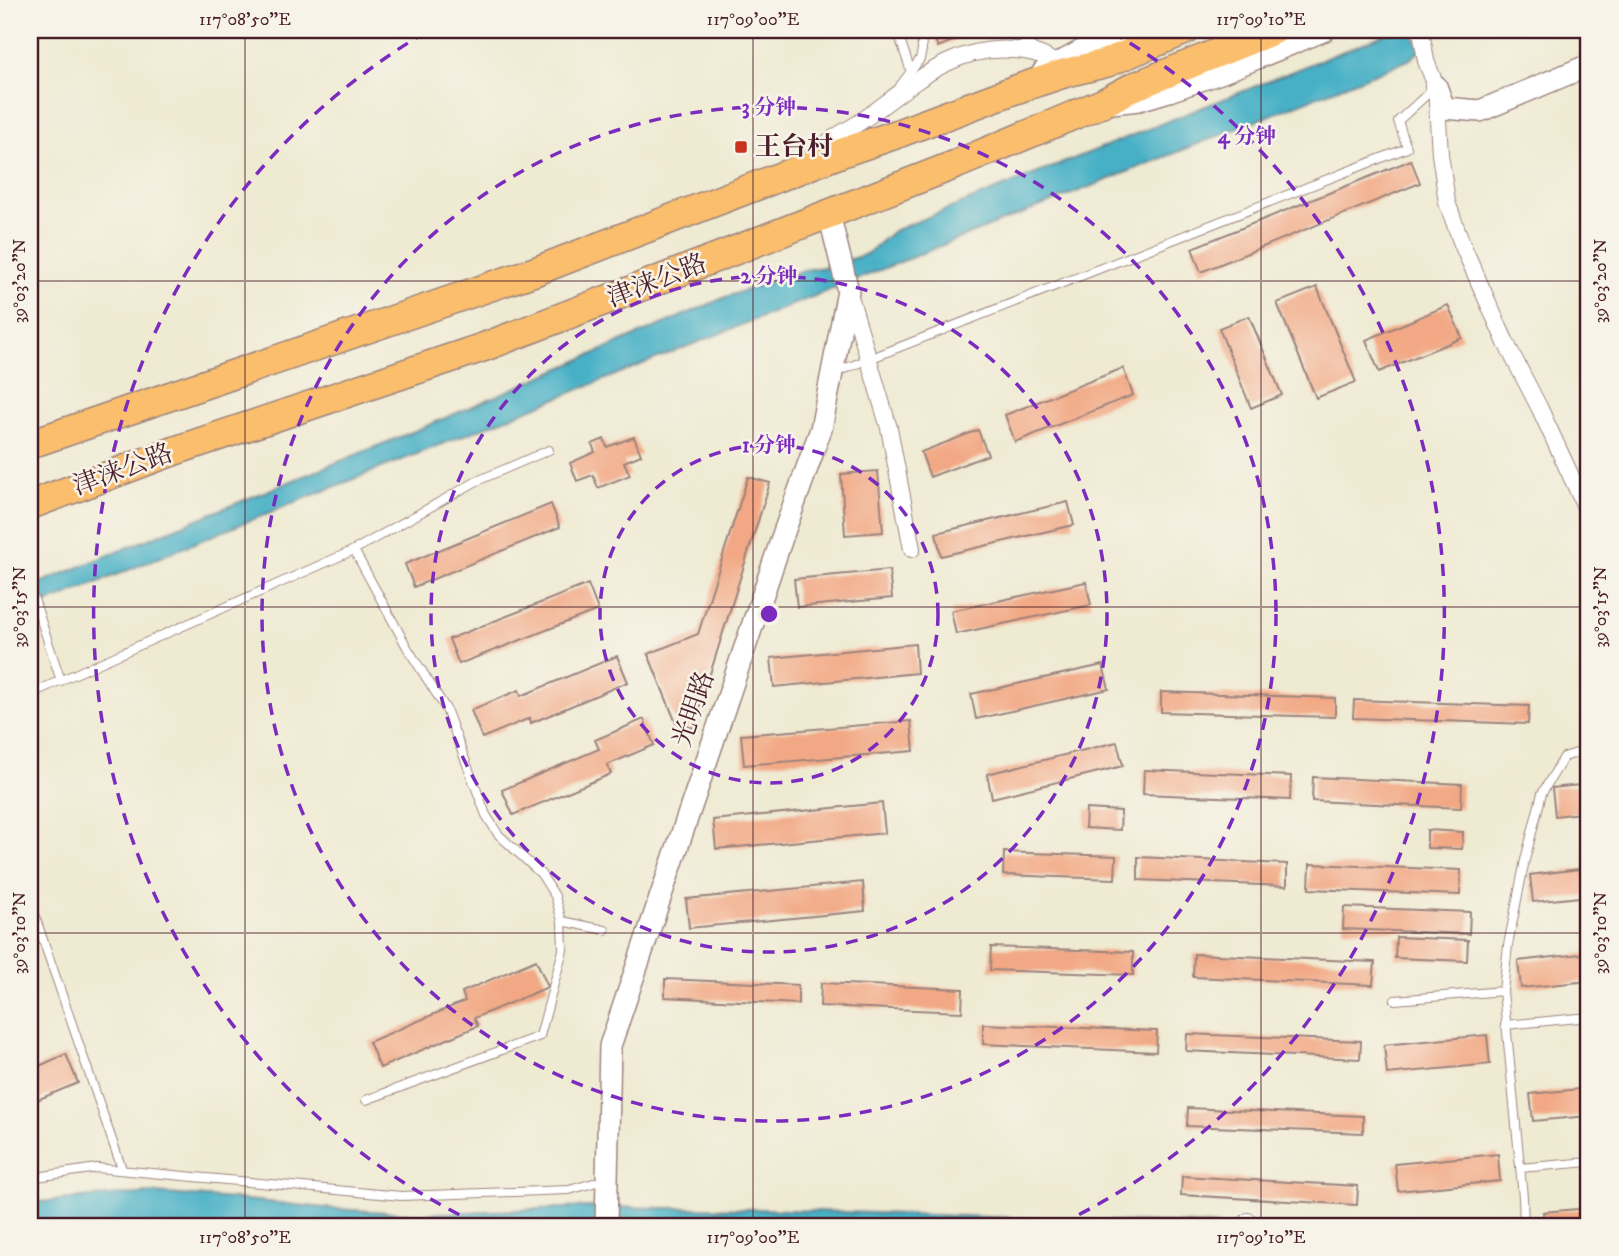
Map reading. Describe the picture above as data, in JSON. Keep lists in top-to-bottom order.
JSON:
{
  "streets": {
    "highway": ["津涞公路"],
    "street": ["光明路"]
  },
  "crossings": [
    ["津涞公路", "光明路"]
  ],
  "places": {
    "transit": ["王台村"]
  },
  "coordinates": [
    "117°08'50\"E",
    "117°09'00\"E",
    "117°09'10\"E",
    "39°03'20\"N",
    "39°03'15\"N",
    "39°03'10\"N"
  ],
  "rings": [
    "3 分钟",
    "4 分钟",
    "2 分钟",
    "1 分钟"
  ]
}
